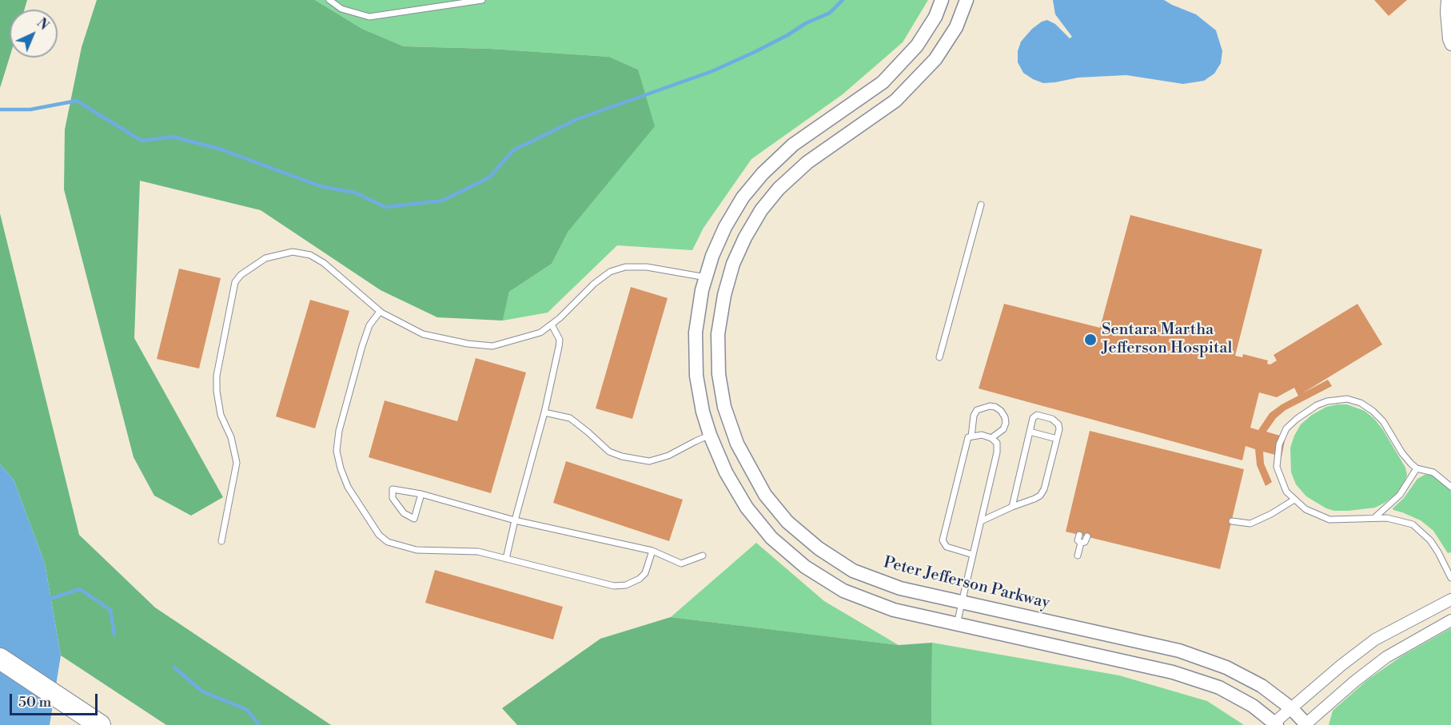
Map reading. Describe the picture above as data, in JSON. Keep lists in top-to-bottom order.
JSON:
{
  "streets": {
    "street": ["Peter Jefferson Parkway"]
  },
  "places": ["Sentara Martha Jefferson Hospital"],
  "scale_bar": "50 m",
  "north": "top right"
}
